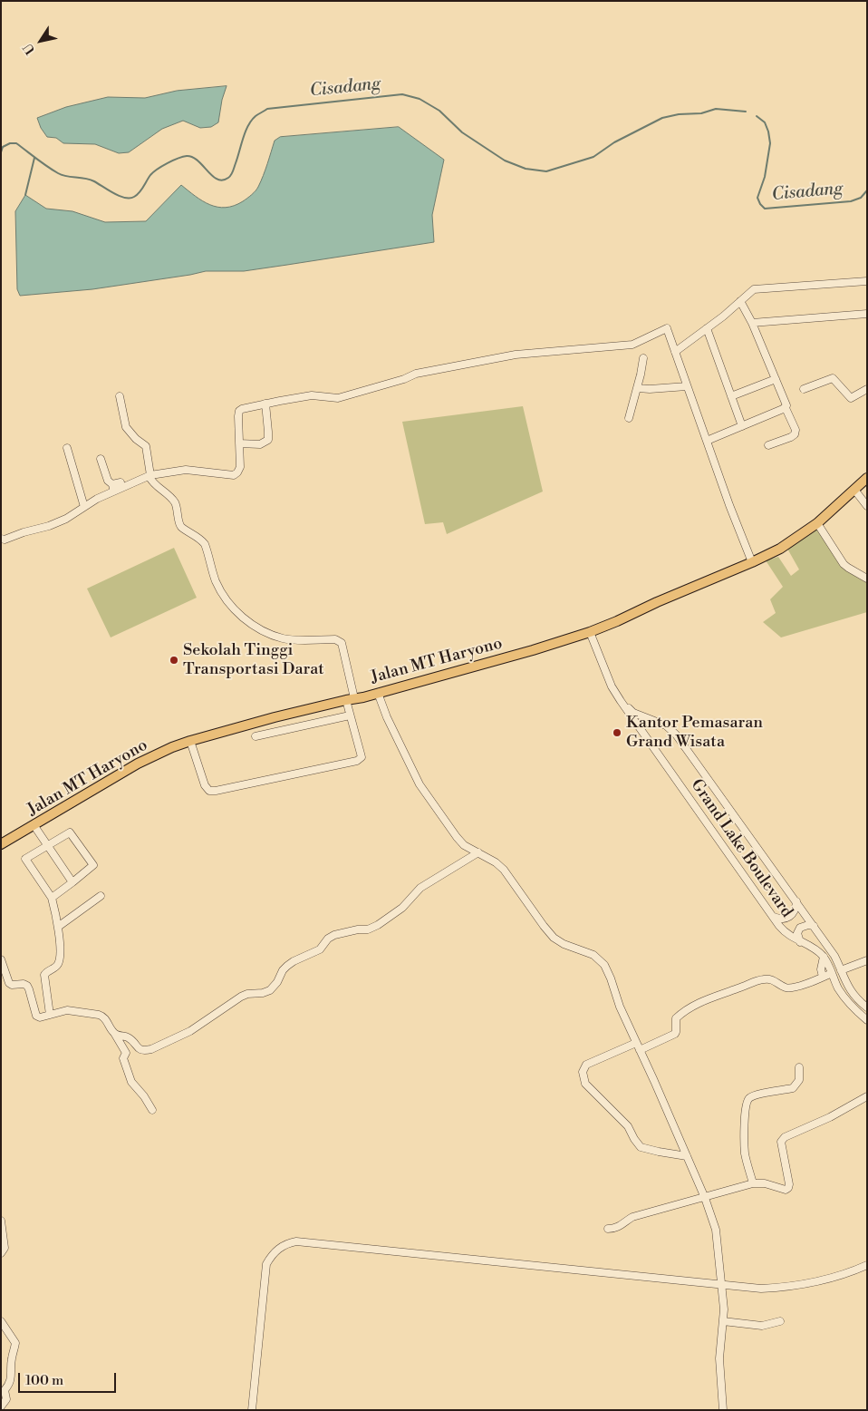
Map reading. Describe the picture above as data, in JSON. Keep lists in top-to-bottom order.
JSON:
{
  "streets": {
    "main road": ["Jalan MT Haryono"],
    "street": ["Grand Lake Boulevard"]
  },
  "crossings": [
    ["Jalan MT Haryono", "Grand Lake Boulevard"]
  ],
  "water": ["Cisadang"],
  "places": ["Sekolah Tinggi Transportasi Darat", "Kantor Pemasaran Grand Wisata"],
  "scale_bar": "100 m",
  "north": "bottom left"
}
